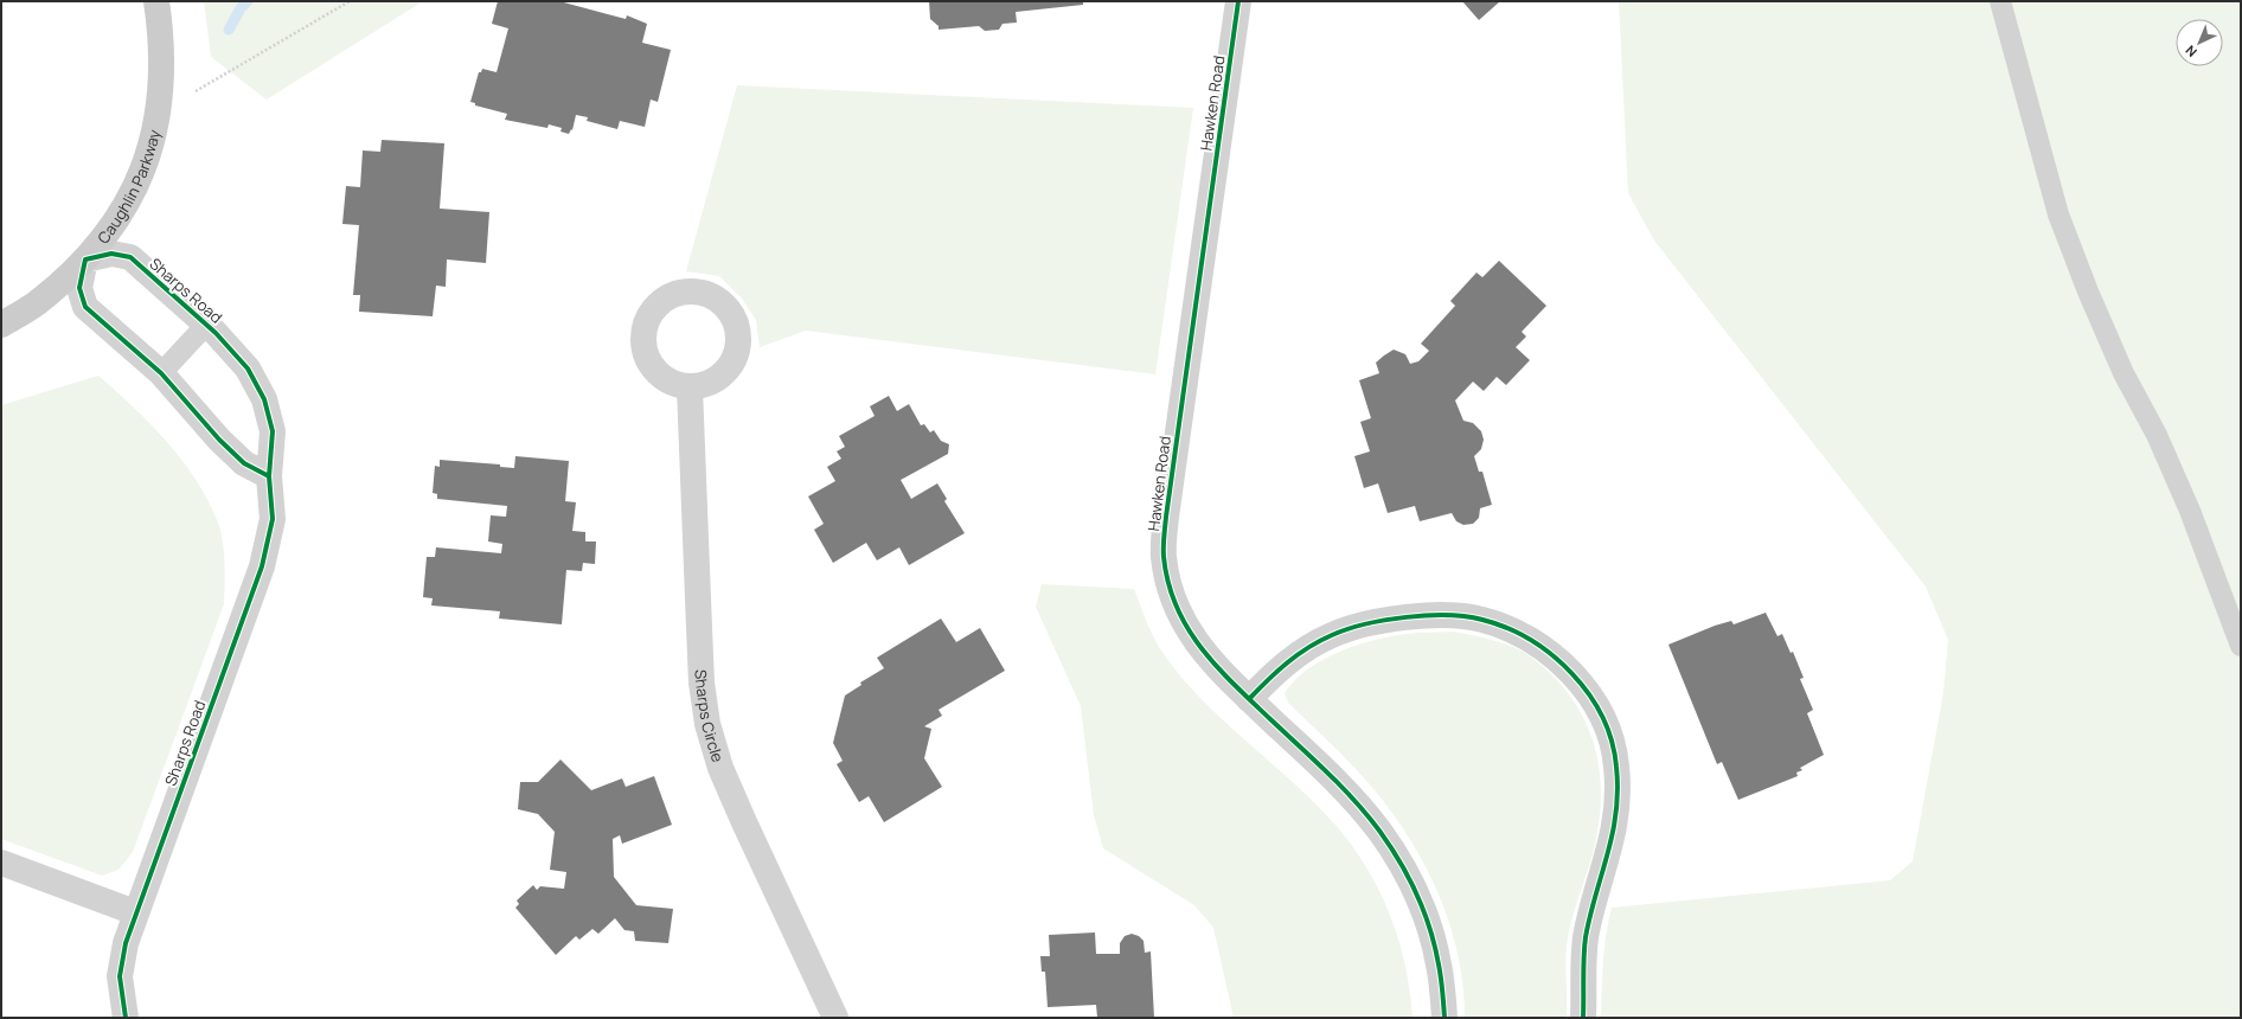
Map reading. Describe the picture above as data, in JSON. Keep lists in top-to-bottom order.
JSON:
{
  "streets": {
    "street": [
      "Hawken Road",
      "Caughlin Parkway",
      "Sharps Road",
      "Sharps Circle"
    ]
  },
  "crossings": [
    ["Caughlin Parkway", "Sharps Road"]
  ],
  "north": "bottom left"
}
